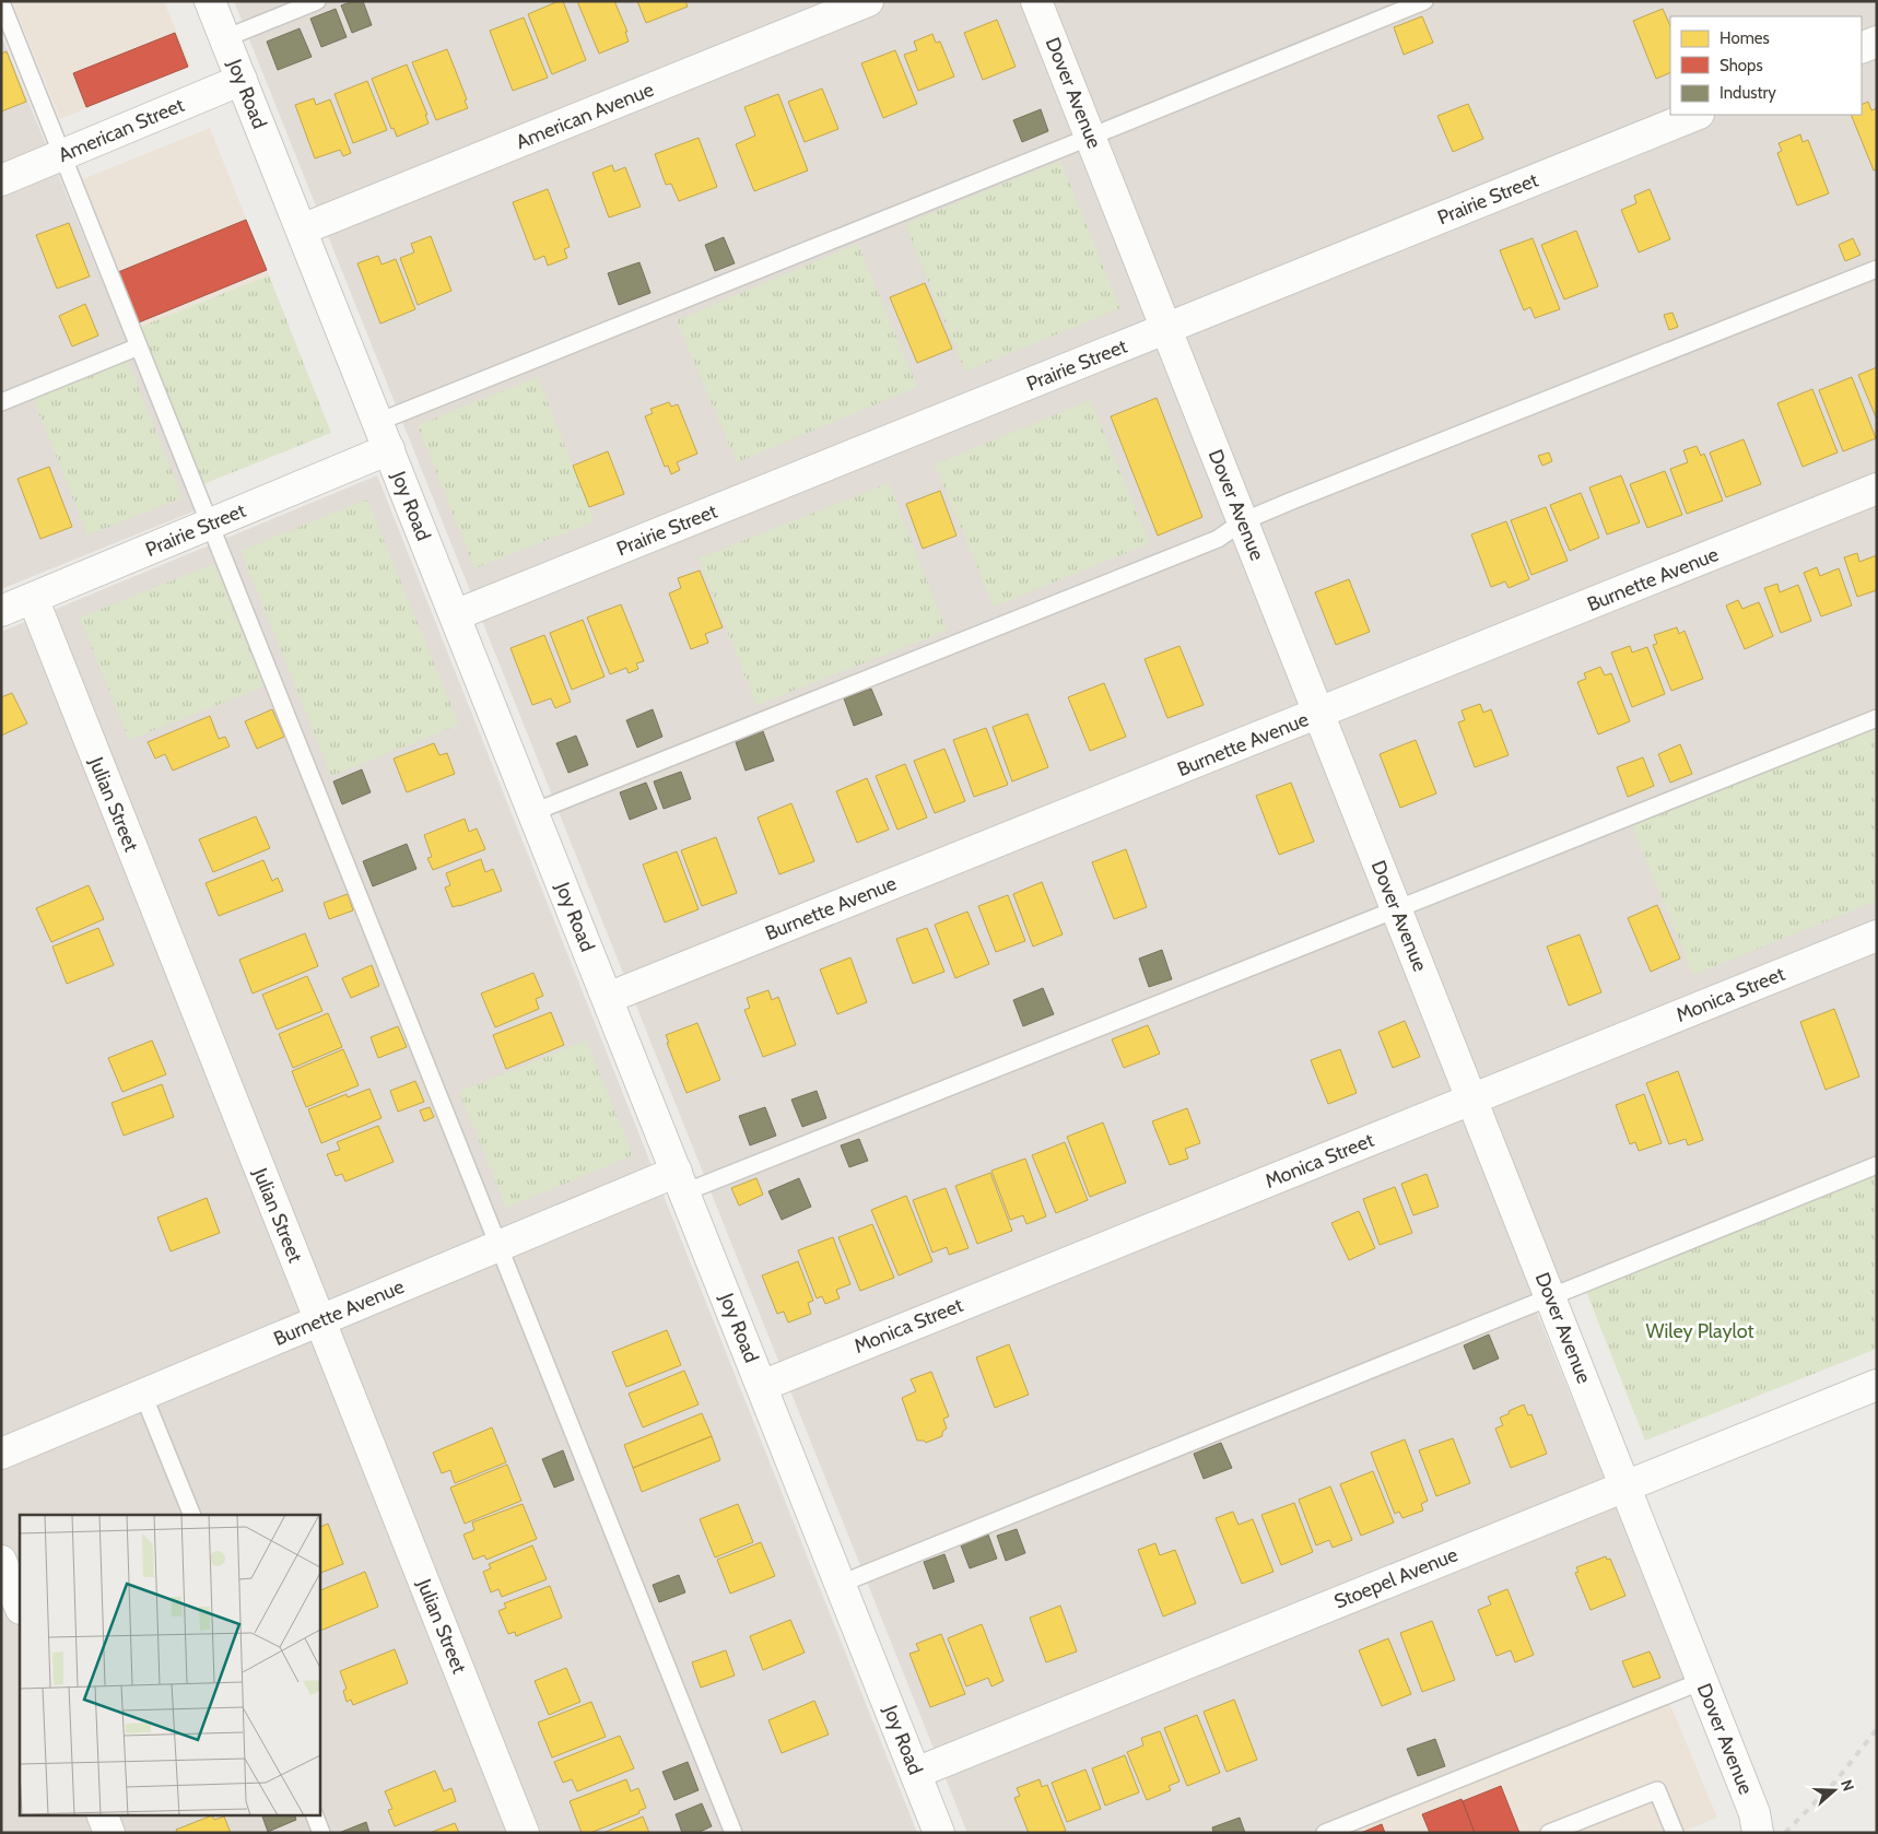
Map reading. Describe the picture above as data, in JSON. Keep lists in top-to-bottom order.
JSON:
{
  "streets": {
    "street": [
      "Dover Avenue",
      "Joy Road",
      "American Avenue",
      "American Street",
      "Prairie Street",
      "Burnette Avenue",
      "Julian Street",
      "Monica Street",
      "Stoepel Avenue"
    ]
  },
  "crossings": [
    ["Dover Avenue", "Prairie Street"],
    ["Dover Avenue", "Burnette Avenue"],
    ["Dover Avenue", "Monica Street"],
    ["Dover Avenue", "Stoepel Avenue"],
    ["Joy Road", "American Avenue"],
    ["Joy Road", "American Street"],
    ["Joy Road", "Prairie Street"],
    ["Joy Road", "Burnette Avenue"],
    ["Joy Road", "Monica Street"],
    ["Joy Road", "Stoepel Avenue"],
    ["Prairie Street", "Julian Street"],
    ["Burnette Avenue", "Julian Street"]
  ],
  "parks": ["Wiley Playlot"],
  "legend": ["Homes", "Shops", "Industry"],
  "north": "right"
}
